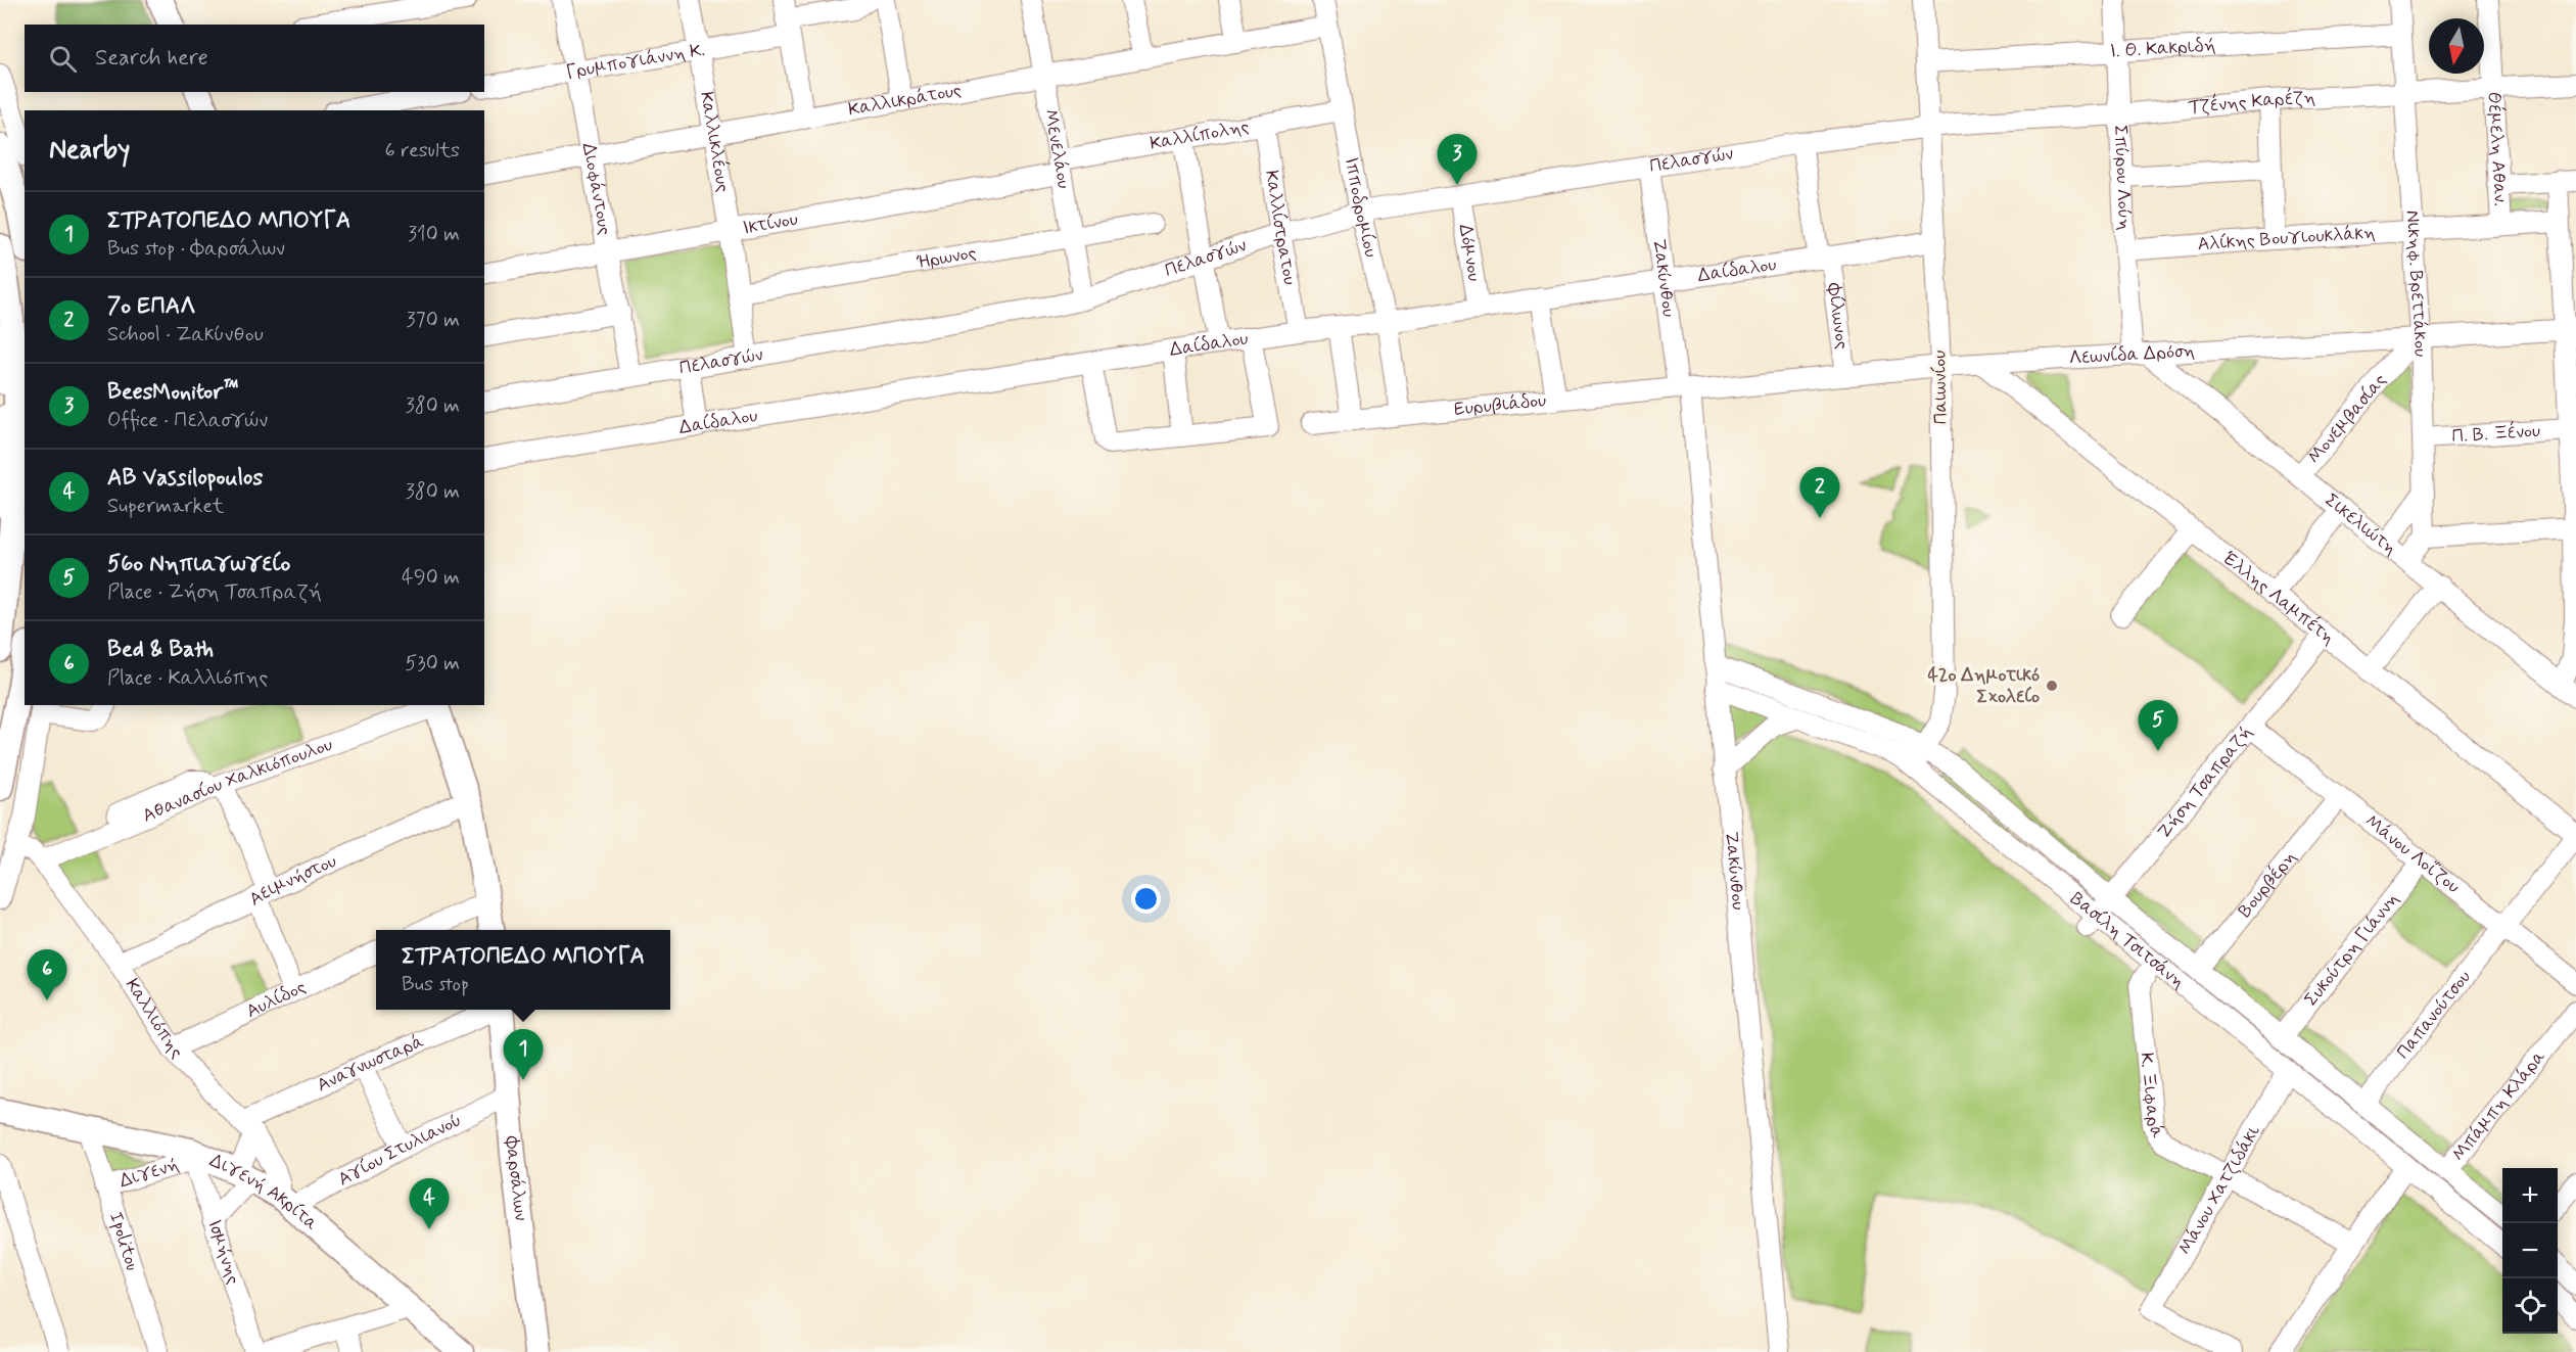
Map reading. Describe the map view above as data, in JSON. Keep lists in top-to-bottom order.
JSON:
{
  "streets": {
    "main road": ["Φαρσάλων", "Διγενή Ακρίτα"],
    "street": [
      "Ι. Θ. Κακριδή",
      "Γρυμπογιάννη Κ.",
      "Καλλικράτους",
      "Τζένης Καρέζη",
      "Καλλίπολης",
      "Καλλικλέους",
      "Θέμελη Αθαν.",
      "Μενελάου",
      "Πελασγών",
      "Σπύρου Λούη",
      "Διοφάντους",
      "Ιπποδρομίου",
      "Ικτίνου",
      "Καλλίστρατου",
      "Αλίκης Βουγιουκλάκη",
      "Δόμνου",
      "Ήρωνος",
      "Δαίδαλου",
      "Ζακύνθου",
      "Νικηφ. Βρεττάκου",
      "Φίλωνος",
      "Λεωνίδα Δρόση",
      "Παιωνίου",
      "Ευρυβιάδου",
      "Μονεμβασίας",
      "Π. Β. Ξένου",
      "Σικελιώτη",
      "Έλλης Λαμπέτη",
      "Αθανασίου Χαλκιόπουλου",
      "Ζήση Τσαπραζή",
      "Μάνου Λοΐζου",
      "Αειμνήστου",
      "Βουρβέρη",
      "Βασίλη Τσιτσάνη",
      "Συκούτρη Γιάννη",
      "Αυλίδος",
      "Παπανούτσου",
      "Καλλιόπης",
      "Αναγνωσταρά",
      "Κ. Ξιφαρά",
      "Μπάμπη Κλάρα",
      "Αγίου Στυλιανού",
      "Διγενή",
      "Μάνου Χατζιδάκι",
      "Ipolitou",
      "Ισμήνης"
    ]
  },
  "crossings": [
    ["Ι. Θ. Κακριδή", "Σπύρου Λούη"],
    ["Ι. Θ. Κακριδή", "Νικηφ. Βρεττάκου"],
    ["Ι. Θ. Κακριδή", "Παιωνίου"],
    ["Γρυμπογιάννη Κ.", "Καλλικλέους"],
    ["Γρυμπογιάννη Κ.", "Διοφάντους"],
    ["Καλλικράτους", "Καλλικλέους"],
    ["Καλλικράτους", "Μενελάου"],
    ["Καλλικράτους", "Διοφάντους"],
    ["Καλλικράτους", "Ιπποδρομίου"],
    ["Τζένης Καρέζη", "Θέμελη Αθαν."],
    ["Τζένης Καρέζη", "Πελασγών"],
    ["Τζένης Καρέζη", "Σπύρου Λούη"],
    ["Τζένης Καρέζη", "Νικηφ. Βρεττάκου"],
    ["Τζένης Καρέζη", "Παιωνίου"],
    ["Καλλίπολης", "Μενελάου"],
    ["Καλλίπολης", "Ιπποδρομίου"],
    ["Καλλίπολης", "Ικτίνου"],
    ["Καλλίπολης", "Καλλίστρατου"],
    ["Καλλικλέους", "Πελασγών"],
    ["Καλλικλέους", "Ικτίνου"],
    ["Καλλικλέους", "Ήρωνος"],
    ["Θέμελη Αθαν.", "Αλίκης Βουγιουκλάκη"],
    ["Μενελάου", "Πελασγών"],
    ["Μενελάου", "Ικτίνου"],
    ["Μενελάου", "Ήρωνος"],
    ["Πελασγών", "Διοφάντους"],
    ["Πελασγών", "Ιπποδρομίου"],
    ["Πελασγών", "Καλλίστρατου"],
    ["Πελασγών", "Δόμνου"],
    ["Πελασγών", "Ζακύνθου"],
    ["Πελασγών", "Φίλωνος"],
    ["Πελασγών", "Παιωνίου"],
    ["Σπύρου Λούη", "Αλίκης Βουγιουκλάκη"],
    ["Σπύρου Λούη", "Λεωνίδα Δρόση"],
    ["Σπύρου Λούη", "Σικελιώτη"],
    ["Διοφάντους", "Ικτίνου"],
    ["Ιπποδρομίου", "Δαίδαλου"],
    ["Ιπποδρομίου", "Ευρυβιάδου"],
    ["Καλλίστρατου", "Δαίδαλου"],
    ["Αλίκης Βουγιουκλάκη", "Νικηφ. Βρεττάκου"],
    ["Δόμνου", "Δαίδαλου"],
    ["Δαίδαλου", "Ζακύνθου"],
    ["Δαίδαλου", "Φίλωνος"],
    ["Δαίδαλου", "Παιωνίου"],
    ["Ζακύνθου", "Λεωνίδα Δρόση"],
    ["Ζακύνθου", "Ευρυβιάδου"],
    ["Ζακύνθου", "Βασίλη Τσιτσάνη"],
    ["Νικηφ. Βρεττάκου", "Λεωνίδα Δρόση"],
    ["Νικηφ. Βρεττάκου", "Μονεμβασίας"],
    ["Νικηφ. Βρεττάκου", "Π. Β. Ξένου"],
    ["Φίλωνος", "Λεωνίδα Δρόση"],
    ["Λεωνίδα Δρόση", "Παιωνίου"],
    ["Λεωνίδα Δρόση", "Ευρυβιάδου"],
    ["Λεωνίδα Δρόση", "Μονεμβασίας"],
    ["Λεωνίδα Δρόση", "Σικελιώτη"],
    ["Λεωνίδα Δρόση", "Έλλης Λαμπέτη"],
    ["Παιωνίου", "Βασίλη Τσιτσάνη"],
    ["Μονεμβασίας", "Σικελιώτη"],
    ["Έλλης Λαμπέτη", "Ζήση Τσαπραζή"],
    ["Έλλης Λαμπέτη", "Παπανούτσου"],
    ["Αθανασίου Χαλκιόπουλου", "Καλλιόπης"],
    ["Ζήση Τσαπραζή", "Μάνου Λοΐζου"],
    ["Ζήση Τσαπραζή", "Βασίλη Τσιτσάνη"],
    ["Μάνου Λοΐζου", "Βουρβέρη"],
    ["Μάνου Λοΐζου", "Συκούτρη Γιάννη"],
    ["Μάνου Λοΐζου", "Παπανούτσου"],
    ["Αειμνήστου", "Καλλιόπης"],
    ["Βουρβέρη", "Βασίλη Τσιτσάνη"],
    ["Βασίλη Τσιτσάνη", "Συκούτρη Γιάννη"],
    ["Βασίλη Τσιτσάνη", "Παπανούτσου"],
    ["Βασίλη Τσιτσάνη", "Μπάμπη Κλάρα"],
    ["Βασίλη Τσιτσάνη", "Μάνου Χατζιδάκι"],
    ["Αυλίδος", "Καλλιόπης"],
    ["Καλλιόπης", "Αναγνωσταρά"],
    ["Καλλιόπης", "Αγίου Στυλιανού"],
    ["Καλλιόπης", "Διγενή Ακρίτα"],
    ["Κ. Ξιφαρά", "Μάνου Χατζιδάκι"],
    ["Αγίου Στυλιανού", "Φαρσάλων"],
    ["Αγίου Στυλιανού", "Διγενή Ακρίτα"],
    ["Διγενή", "Διγενή Ακρίτα"],
    ["Διγενή", "Ipolitou"],
    ["Διγενή", "Ισμήνης"],
    ["Διγενή Ακρίτα", "Ipolitou"],
    ["Διγενή Ακρίτα", "Ισμήνης"]
  ],
  "places": ["42ο Δημοτικό Σχολείο"],
  "north": "bottom",
  "page": {
    "search": "Search here",
    "heading": ["Nearby", "6 results"],
    "pins": [
      "3",
      "2",
      "5",
      "6",
      "1",
      "4"
    ],
    "list": [
      {
        "mark": "1",
        "name": "ΣΤΡΑΤΟΠΕΔΟ ΜΠΟΥΓΑ",
        "note": "Bus stop · Φαρσάλων",
        "value": "310 m"
      },
      {
        "mark": "2",
        "name": "7ο ΕΠΑΛ",
        "note": "School · Ζακύνθου",
        "value": "370 m"
      },
      {
        "mark": "3",
        "name": "BeesMonitor™",
        "note": "Office · Πελασγών",
        "value": "380 m"
      },
      {
        "mark": "4",
        "name": "AB Vassilopoulos",
        "note": "Supermarket",
        "value": "380 m"
      },
      {
        "mark": "5",
        "name": "56ο Νηπιαγωγείο",
        "note": "Place · Ζήση Τσαπραζή",
        "value": "490 m"
      },
      {
        "mark": "6",
        "name": "Bed & Bath",
        "note": "Place · Καλλιόπης",
        "value": "530 m"
      }
    ],
    "popup": ["ΣΤΡΑΤΟΠΕΔΟ ΜΠΟΥΓΑ", "Bus stop"],
    "map_buttons": ["+", "−"]
  }
}
